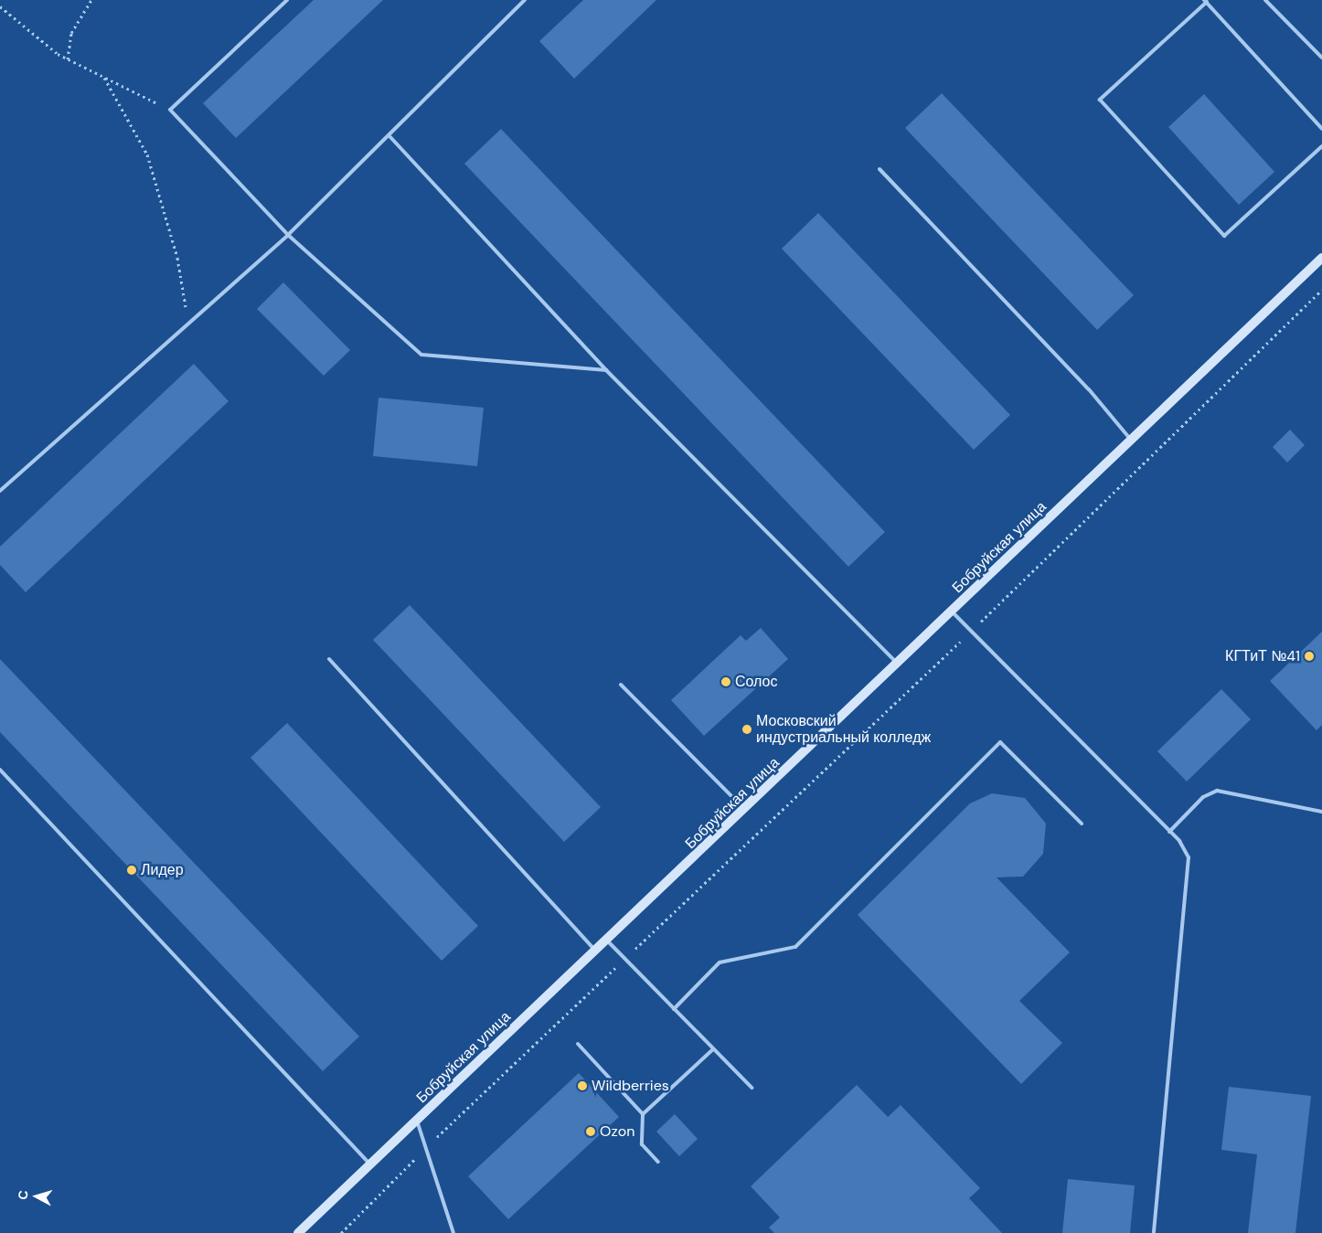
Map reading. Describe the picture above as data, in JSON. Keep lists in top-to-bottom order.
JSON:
{
  "streets": {
    "street": ["Бобруйская улица"]
  },
  "places": [
    "КГТиТ №41",
    "Солос",
    "Московский индустриальный колледж",
    "Лидер",
    "Wildberries",
    "Ozon"
  ],
  "north": "left"
}
